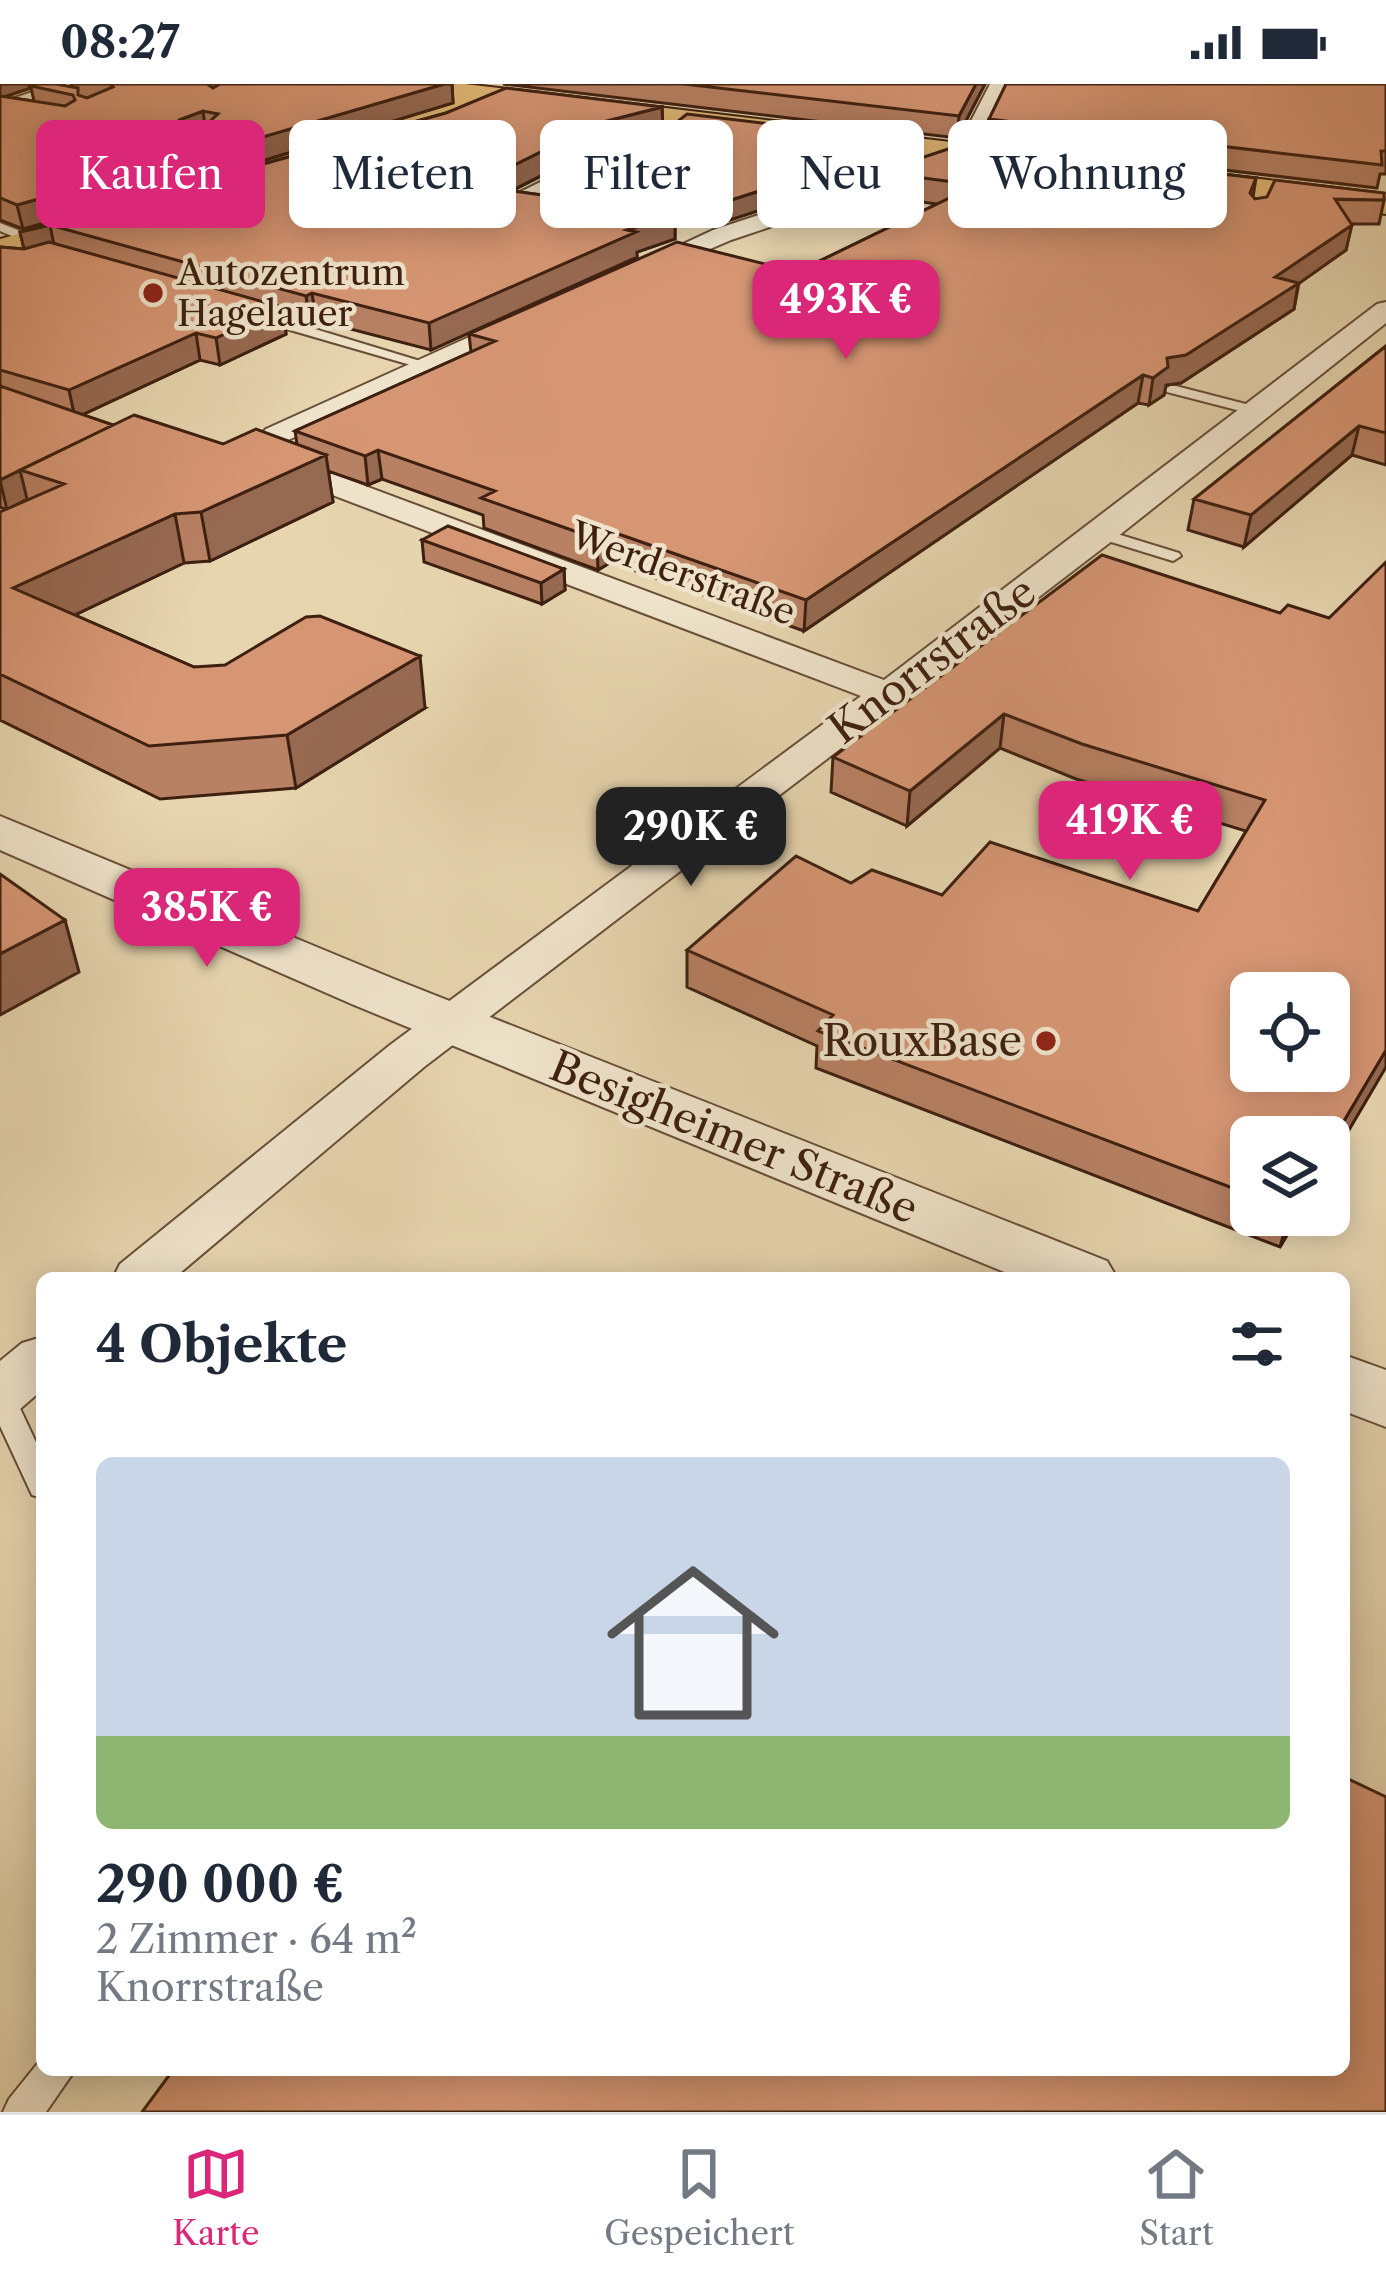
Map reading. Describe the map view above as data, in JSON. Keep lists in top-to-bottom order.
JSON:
{
  "streets": {
    "street": ["Werderstraße", "Knorrstraße", "Besigheimer Straße"]
  },
  "crossings": [
    ["Werderstraße", "Knorrstraße"],
    ["Knorrstraße", "Besigheimer Straße"]
  ],
  "places": ["Autozentrum Hagelauer", "RouxBase"],
  "page": {
    "status": "08:27",
    "chip": [
      "Kaufen",
      "Mieten",
      "Filter",
      "Neu",
      "Wohnung"
    ],
    "price": [
      "493K €",
      "419K €",
      "290K €",
      "385K €"
    ],
    "heading": "4 Objekte",
    "list": [
      {
        "name": "290 000 €",
        "note": "2 Zimmer · 64 m² · Knorrstraße"
      }
    ],
    "tabs": ["Karte", "Gespeichert", "Start"]
  }
}
